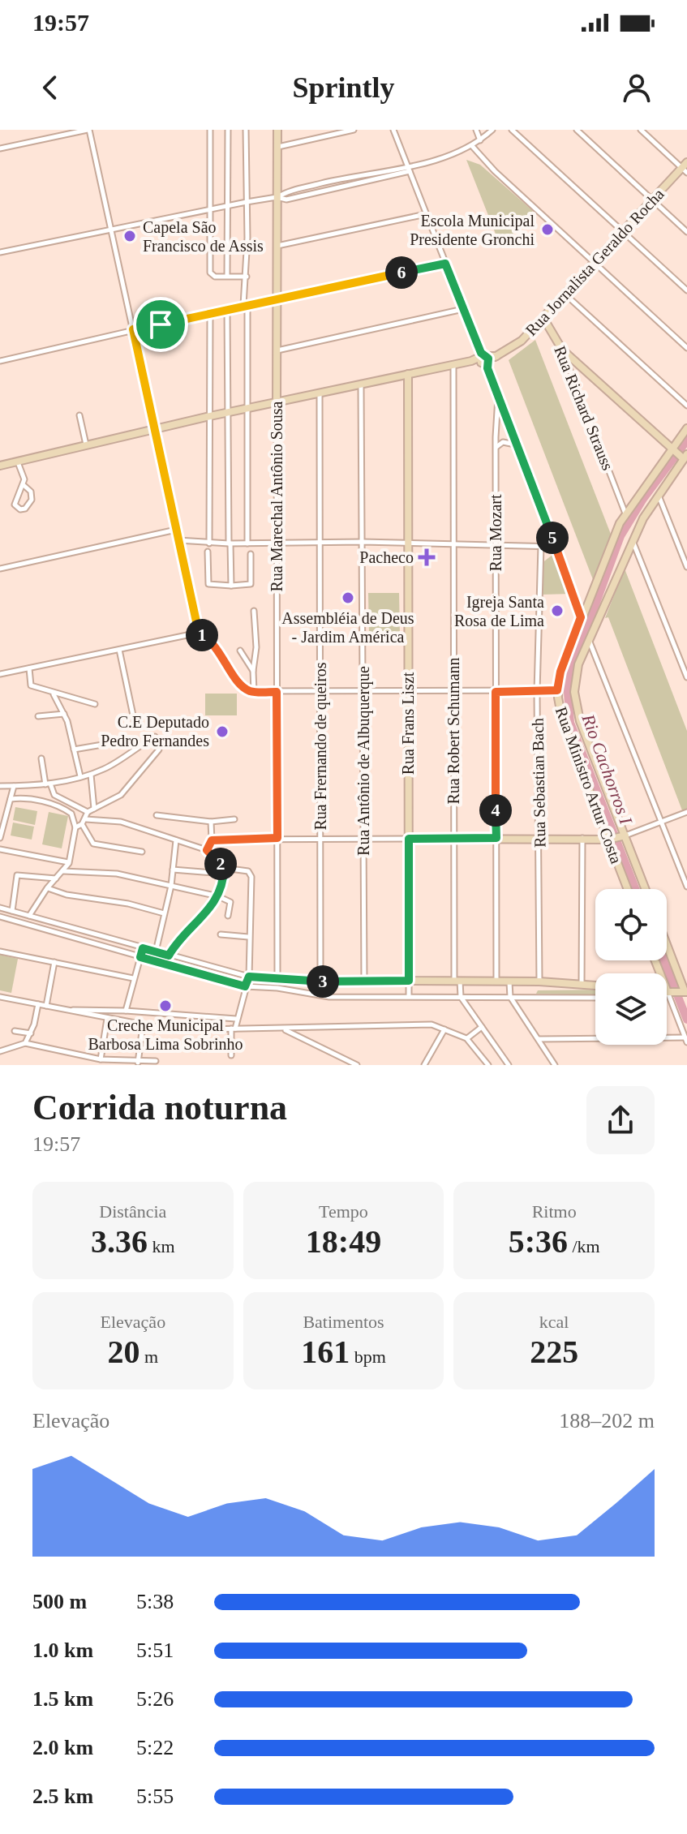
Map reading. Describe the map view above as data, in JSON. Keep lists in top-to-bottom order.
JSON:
{
  "streets": {
    "street": [
      "Rua Jornalista Geraldo Rocha",
      "Rua Richard Strauss",
      "Rua Marechal Antônio Sousa",
      "Rua Mozart",
      "Rua Frans Liszt",
      "Rua Robert Schumann",
      "Rua Frernando de queiros",
      "Rua Antônio de Albuquerque",
      "Rua Sebastian Bach",
      "Rua Ministro Artur Costa"
    ]
  },
  "crossings": [
    ["Rua Jornalista Geraldo Rocha", "Rua Richard Strauss"],
    ["Rua Jornalista Geraldo Rocha", "Rua Marechal Antônio Sousa"],
    ["Rua Jornalista Geraldo Rocha", "Rua Frans Liszt"],
    ["Rua Jornalista Geraldo Rocha", "Rua Robert Schumann"],
    ["Rua Jornalista Geraldo Rocha", "Rua Frernando de queiros"],
    ["Rua Jornalista Geraldo Rocha", "Rua Antônio de Albuquerque"],
    ["Rua Richard Strauss", "Rua Ministro Artur Costa"]
  ],
  "water": ["Rio Cachorros I"],
  "places": {
    "other": [
      "Escola Municipal Presidente Gronchi",
      "Capela São Francisco de Assis",
      "Assembléia de Deus - Jardim América",
      "Igreja Santa Rosa de Lima",
      "C.E Deputado Pedro Fernandes",
      "Creche Municipal Barbosa Lima Sobrinho"
    ],
    "health": ["Pacheco"]
  },
  "page": {
    "status": "19:57",
    "header": "Sprintly",
    "pins": [
      "6",
      "5",
      "1",
      "4",
      "2",
      "3"
    ],
    "heading": ["Corrida noturna", "19:57"],
    "stats": [
      ["Distância", "3.36 km"],
      ["Tempo", "18:49"],
      ["Ritmo", "5:36 /km"],
      ["Elevação", "20 m"],
      ["Batimentos", "161 bpm"],
      ["kcal", "225"]
    ],
    "chart": ["Elevação", "188–202 m"],
    "list": [
      {
        "name": "500 m",
        "note": "5:38"
      },
      {
        "name": "1.0 km",
        "note": "5:51"
      },
      {
        "name": "1.5 km",
        "note": "5:26"
      },
      {
        "name": "2.0 km",
        "note": "5:22"
      },
      {
        "name": "2.5 km",
        "note": "5:55"
      }
    ]
  }
}
